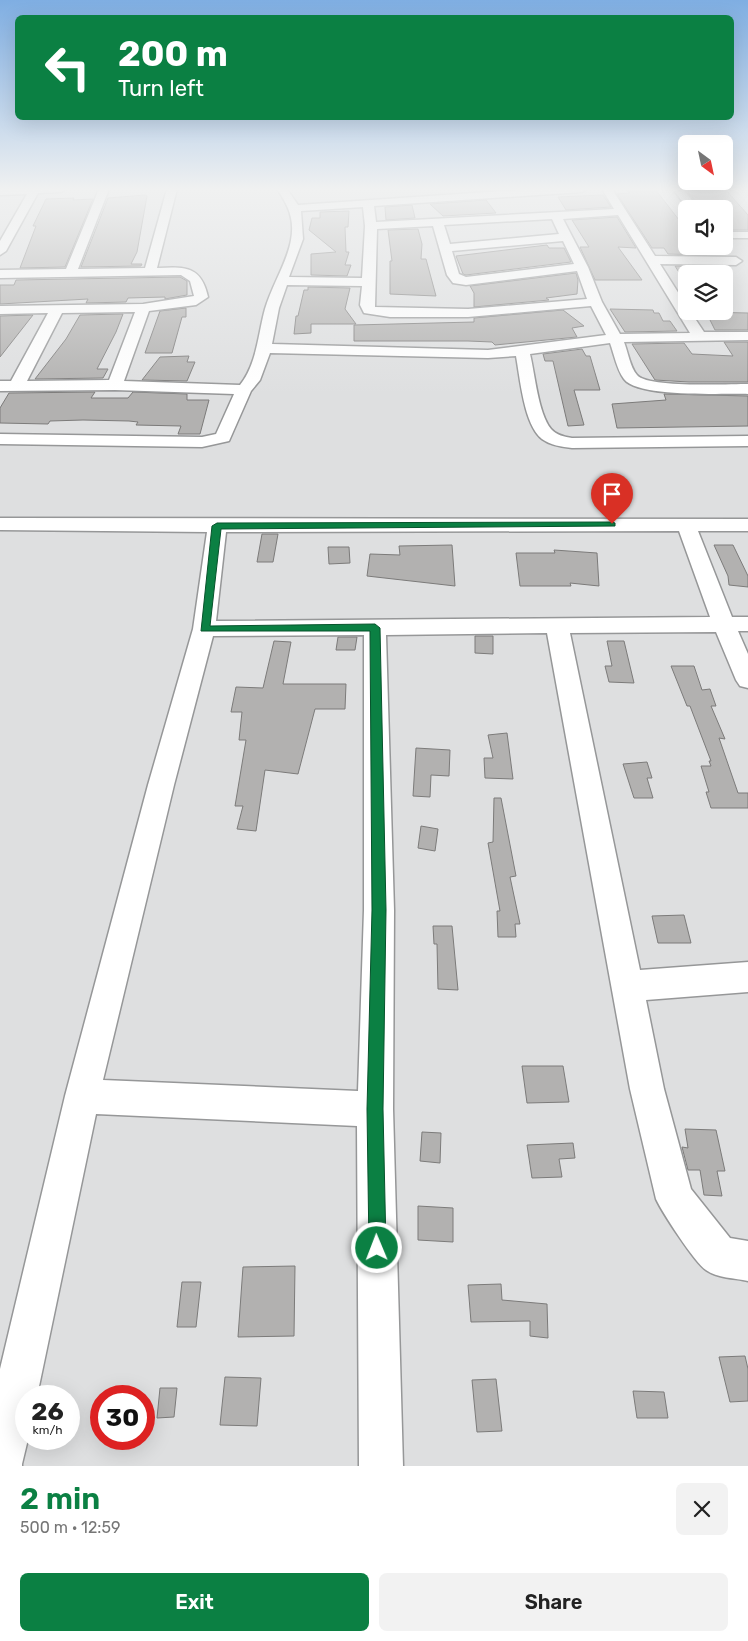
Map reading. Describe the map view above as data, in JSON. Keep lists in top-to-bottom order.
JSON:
{
  "north": "bottom right",
  "page": {
    "turn": ["200 m", "Turn left"],
    "speed": "26 km/h",
    "limit": "30",
    "heading": ["2 min", "500 m · 12:59"],
    "buttons": ["Exit", "Share"]
  }
}
